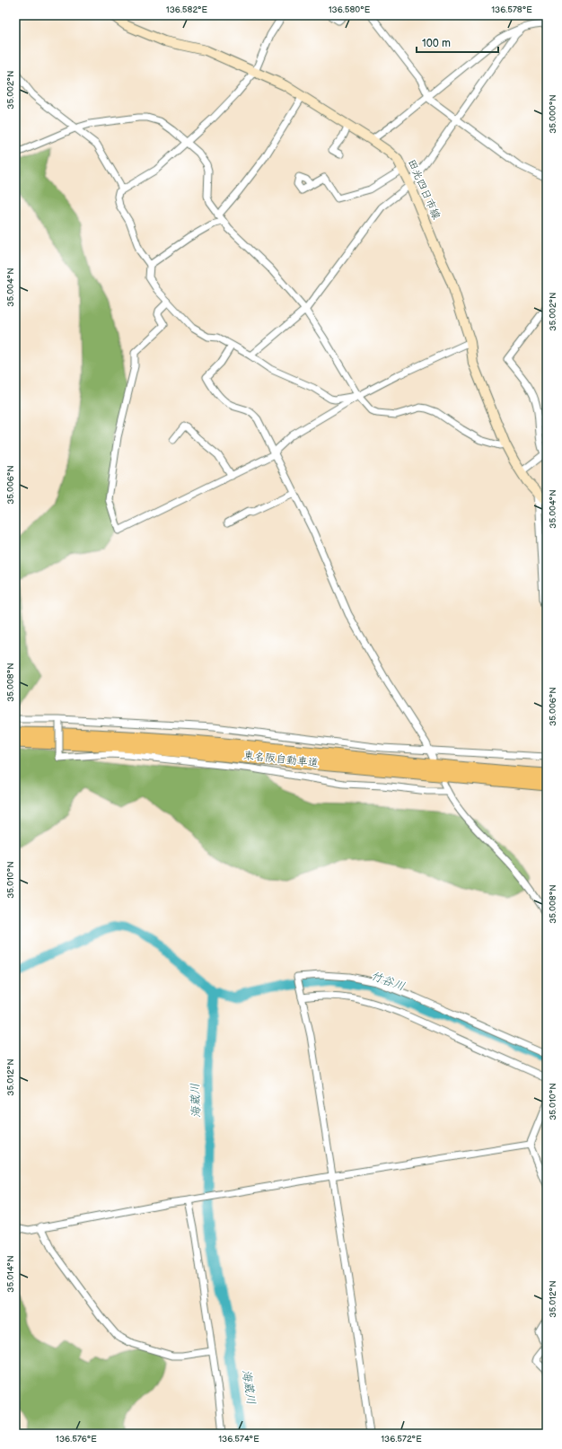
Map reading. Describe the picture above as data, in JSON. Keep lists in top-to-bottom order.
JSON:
{
  "streets": {
    "highway": ["東名阪自動車道"],
    "main road": ["田光四日市線"]
  },
  "water": ["竹谷川", "海蔵川"],
  "scale_bar": "100 m",
  "coordinates": [
    "136.582°E",
    "136.580°E",
    "136.578°E",
    "35.002°N",
    "35.000°N",
    "35.004°N",
    "35.006°N",
    "35.008°N",
    "35.010°N",
    "35.012°N",
    "35.014°N",
    "136.576°E",
    "136.574°E",
    "136.572°E"
  ]
}
